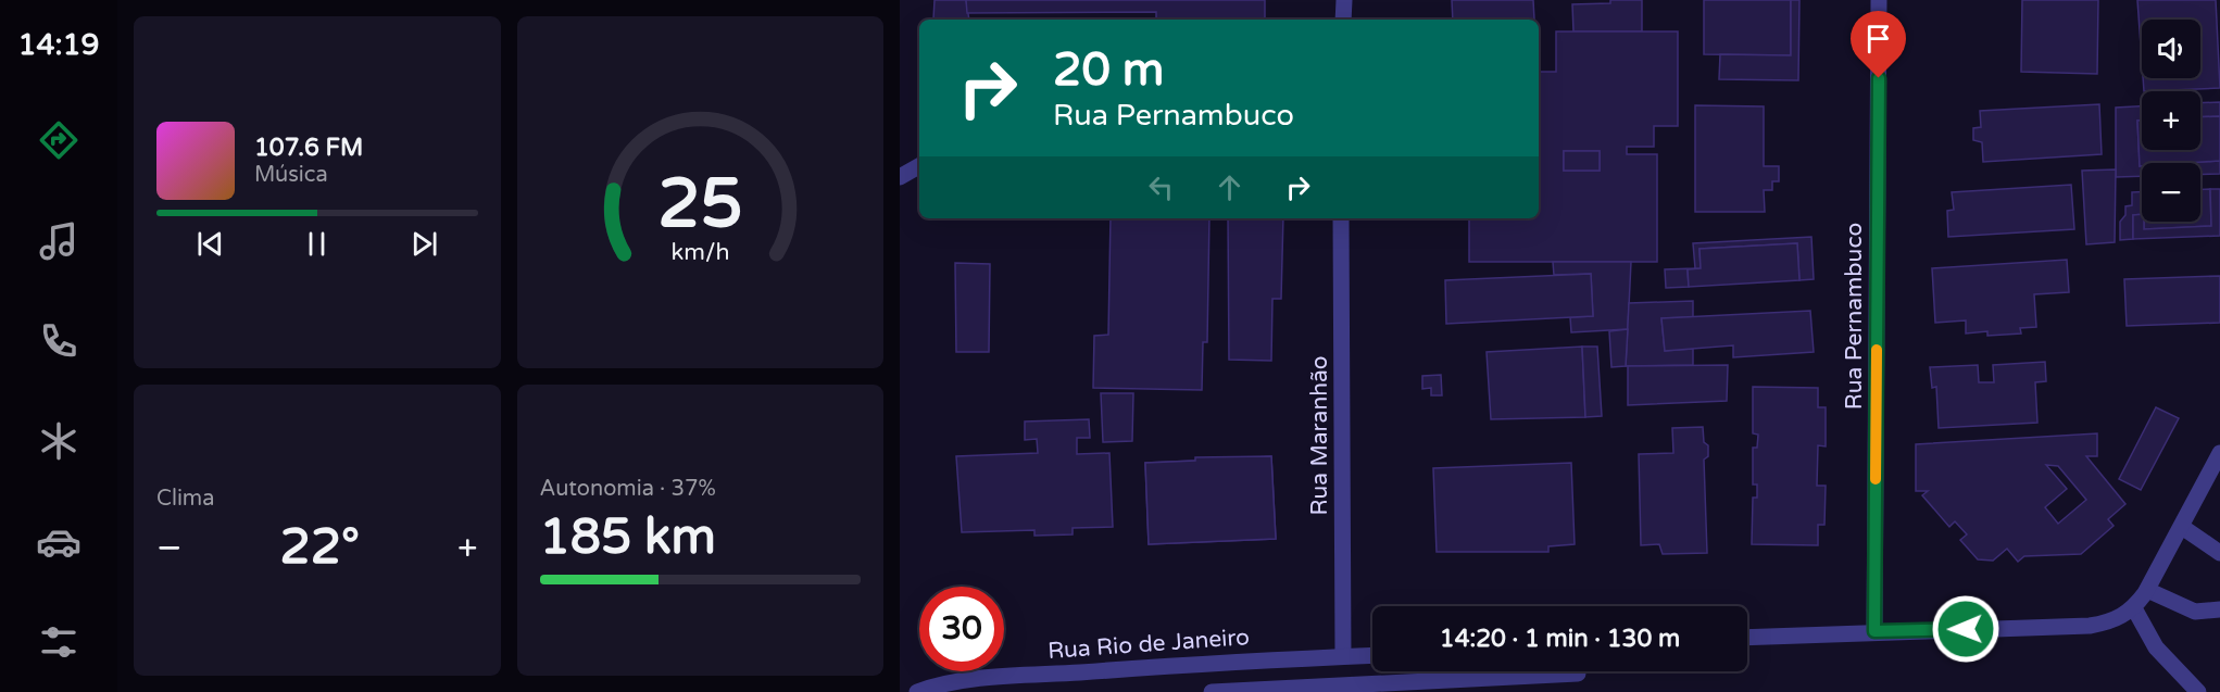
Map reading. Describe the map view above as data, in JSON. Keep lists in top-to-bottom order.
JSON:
{
  "streets": {
    "street": ["Rua Pernambuco", "Rua Maranhão", "Rua Rio de Janeiro"]
  },
  "crossings": [
    ["Rua Maranhão", "Rua Rio de Janeiro"]
  ],
  "page": {
    "tabs": "14:19",
    "map_buttons": ["+", "−"],
    "turn": ["20 m", "Rua Pernambuco"],
    "song": ["107.6 FM", "Música"],
    "tile": [
      "Clima",
      ["Autonomia · 37%", "185 km"]
    ],
    "heat": ["−", "22°", "+"],
    "limit": "30",
    "trip": "14:20 · 1 min · 130 m",
    "gauge": ["25", "km/h"]
  }
}
